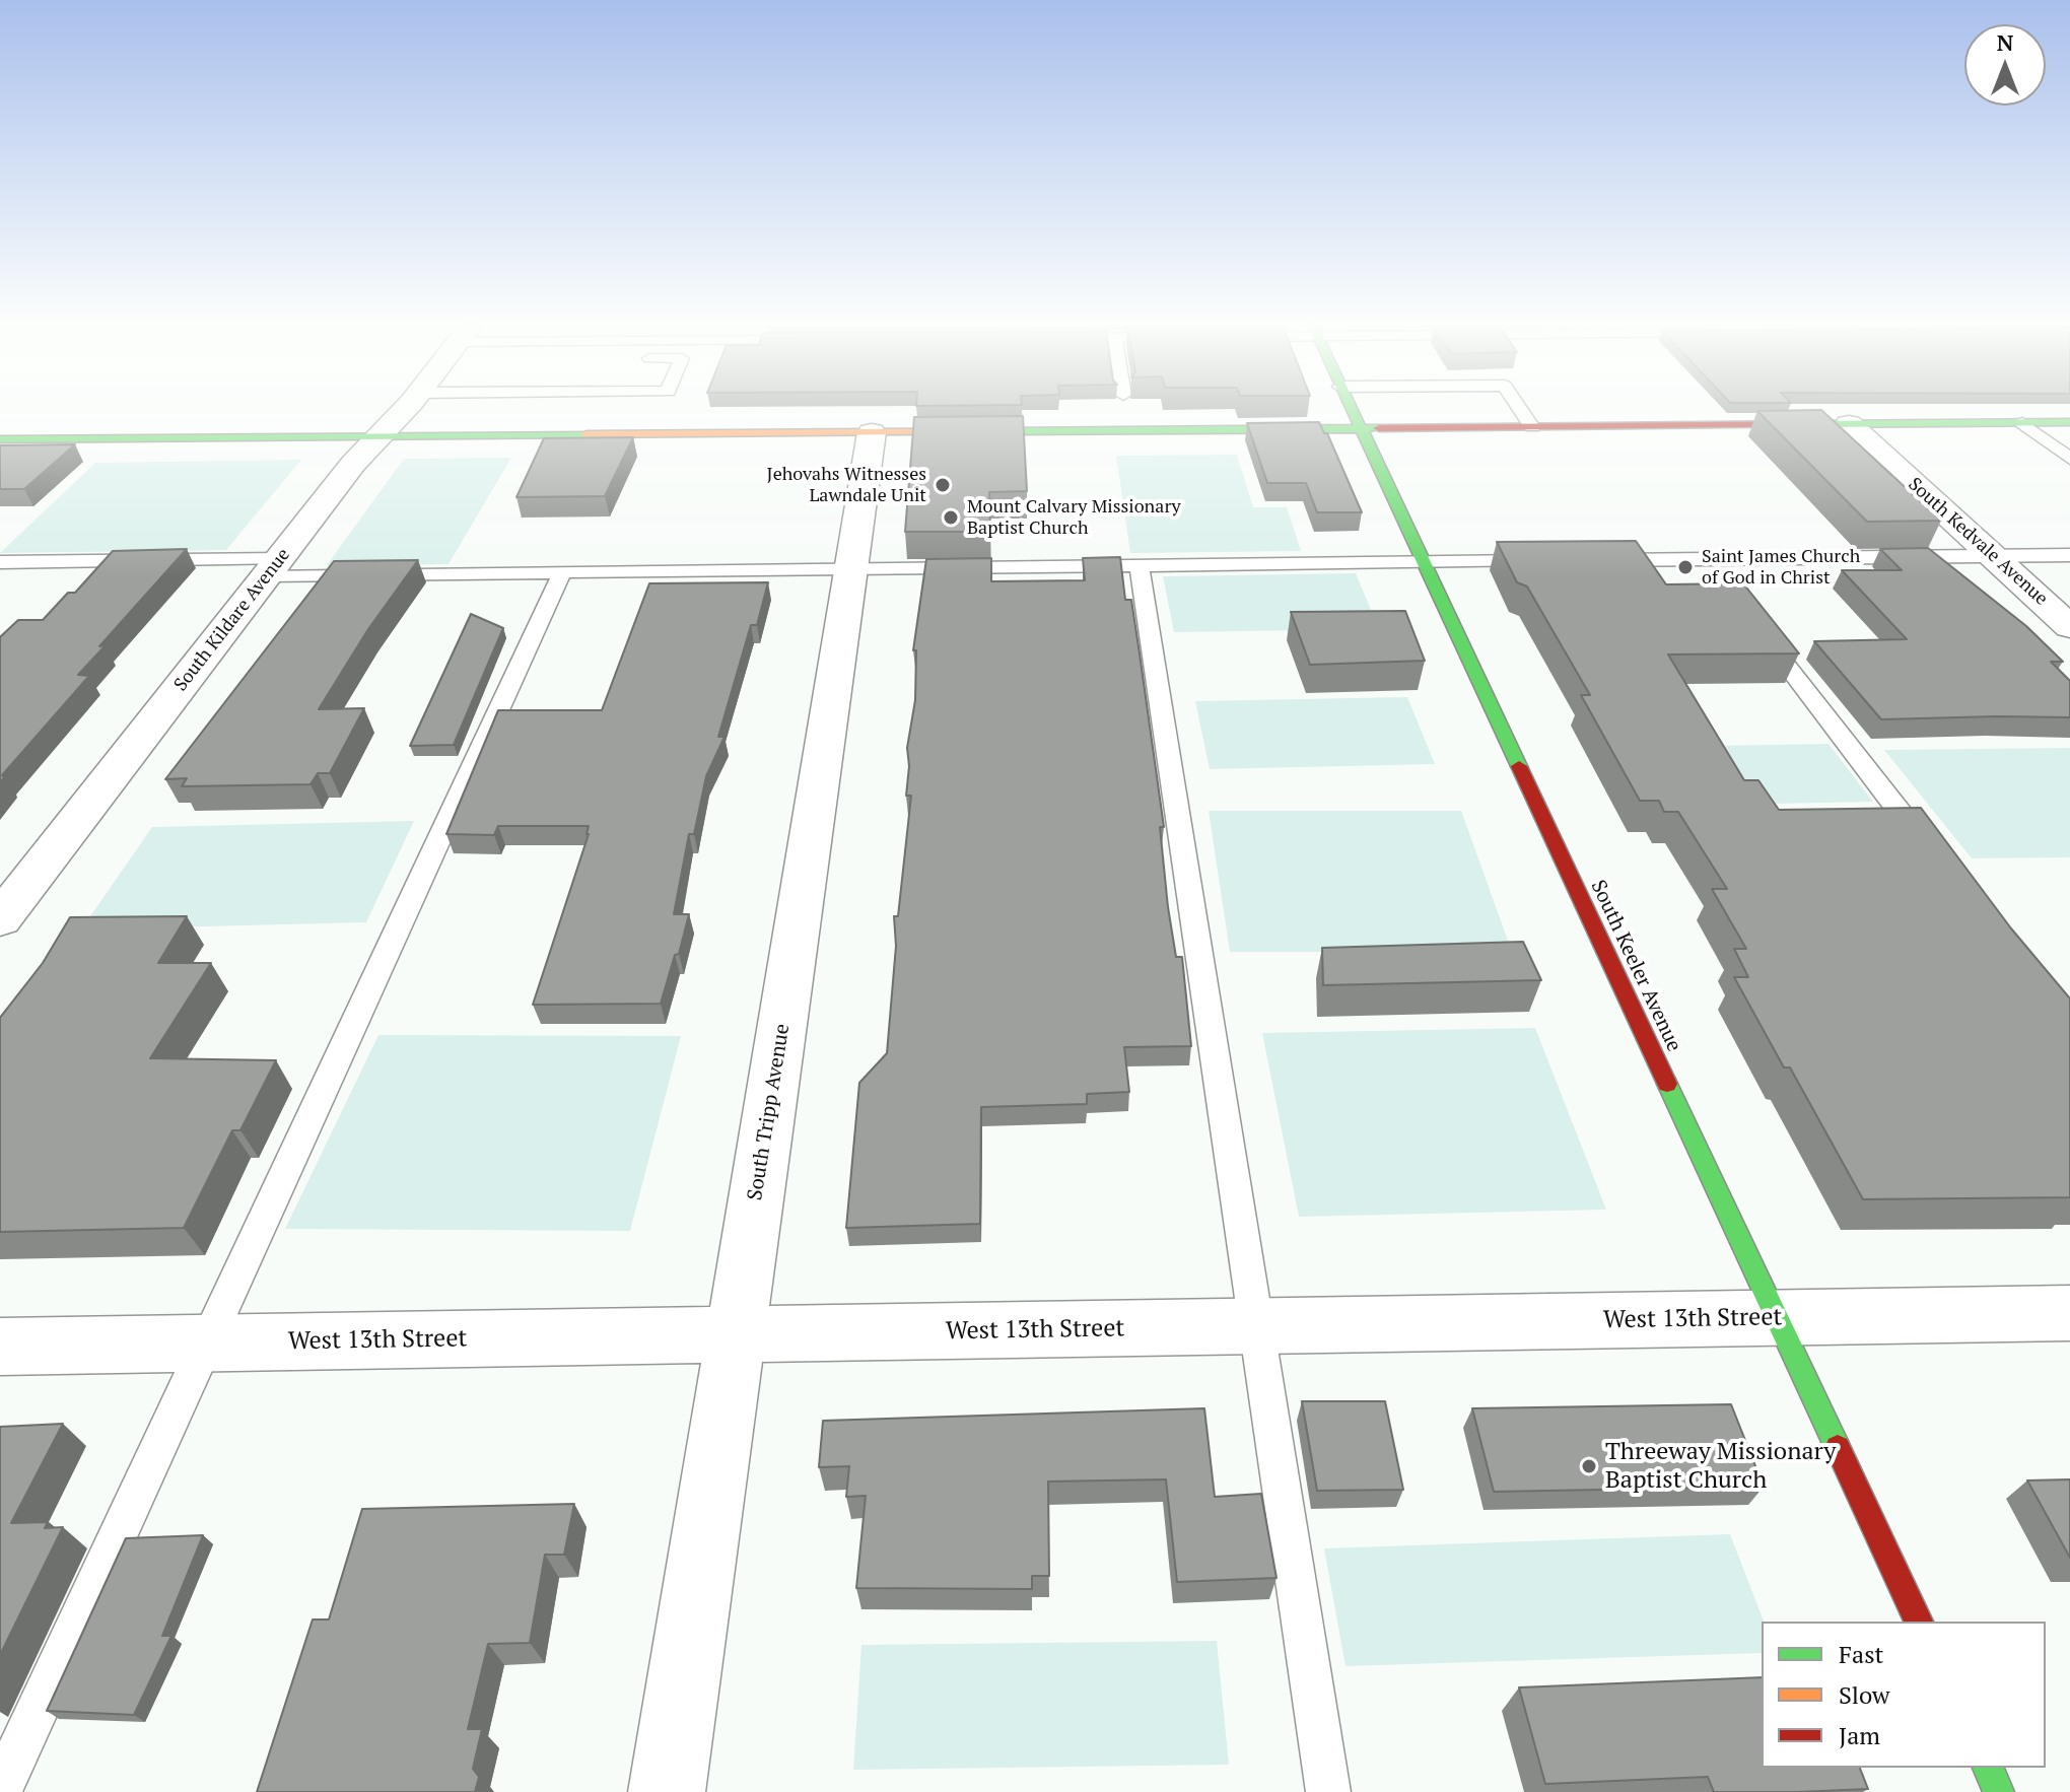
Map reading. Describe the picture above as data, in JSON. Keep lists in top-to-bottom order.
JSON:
{
  "streets": {
    "main road": ["South Keeler Avenue"],
    "street": [
      "South Kedvale Avenue",
      "South Kildare Avenue",
      "South Tripp Avenue",
      "West 13th Street"
    ]
  },
  "crossings": [
    ["South Keeler Avenue", "West 13th Street"],
    ["South Tripp Avenue", "West 13th Street"]
  ],
  "places": [
    "Jehovahs Witnesses Lawndale Unit",
    "Mount Calvary Missionary Baptist Church",
    "Saint James Church of God in Christ",
    "Threeway Missionary Baptist Church"
  ],
  "legend": ["Fast", "Slow", "Jam"],
  "north": "top"
}
